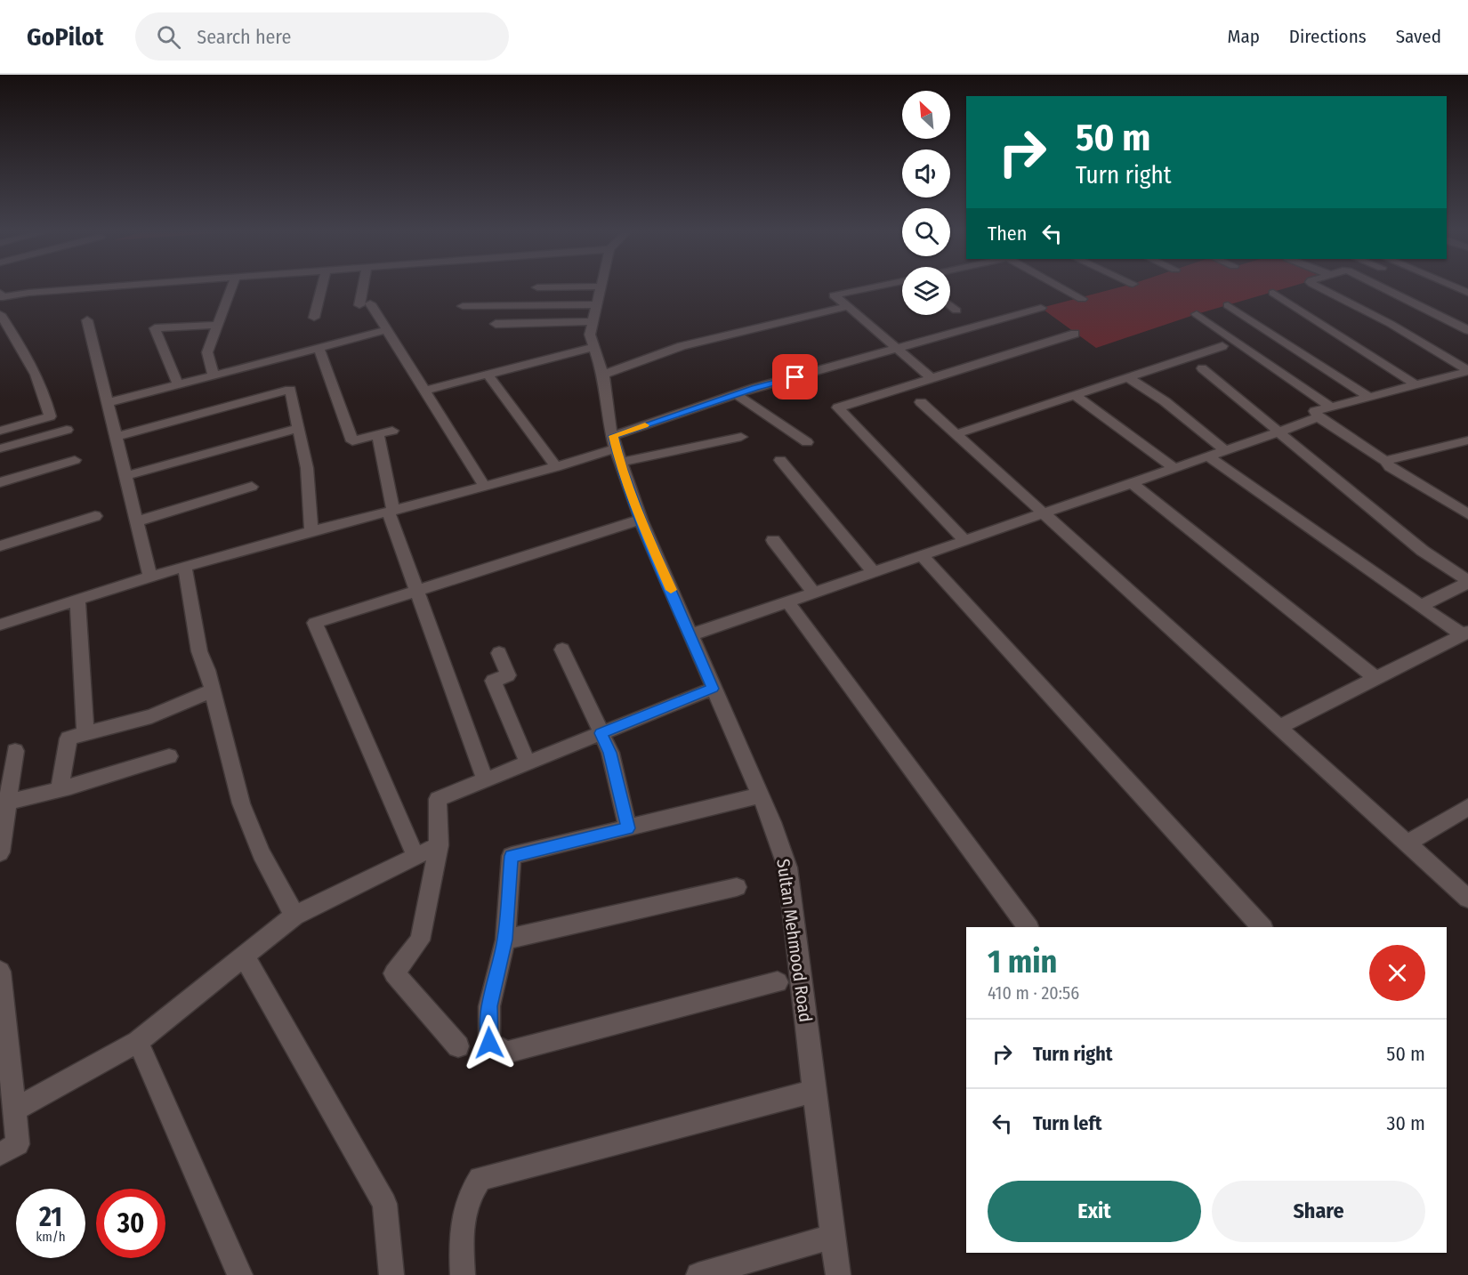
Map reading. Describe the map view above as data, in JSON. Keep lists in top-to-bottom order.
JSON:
{
  "streets": {
    "street": ["Sultan Mehmood Road"]
  },
  "north": "top left",
  "page": {
    "header": "GoPilot",
    "search": "Search here",
    "nav": ["Map", "Directions", "Saved"],
    "turn": ["50 m", "Turn right"],
    "then": "Then",
    "heading": ["1 min", "410 m · 20:56"],
    "list": [
      {
        "name": "Turn right",
        "value": "50 m"
      },
      {
        "name": "Turn left",
        "value": "30 m"
      }
    ],
    "buttons": ["Exit", "Share"],
    "speed": "21 km/h",
    "limit": "30"
  }
}
